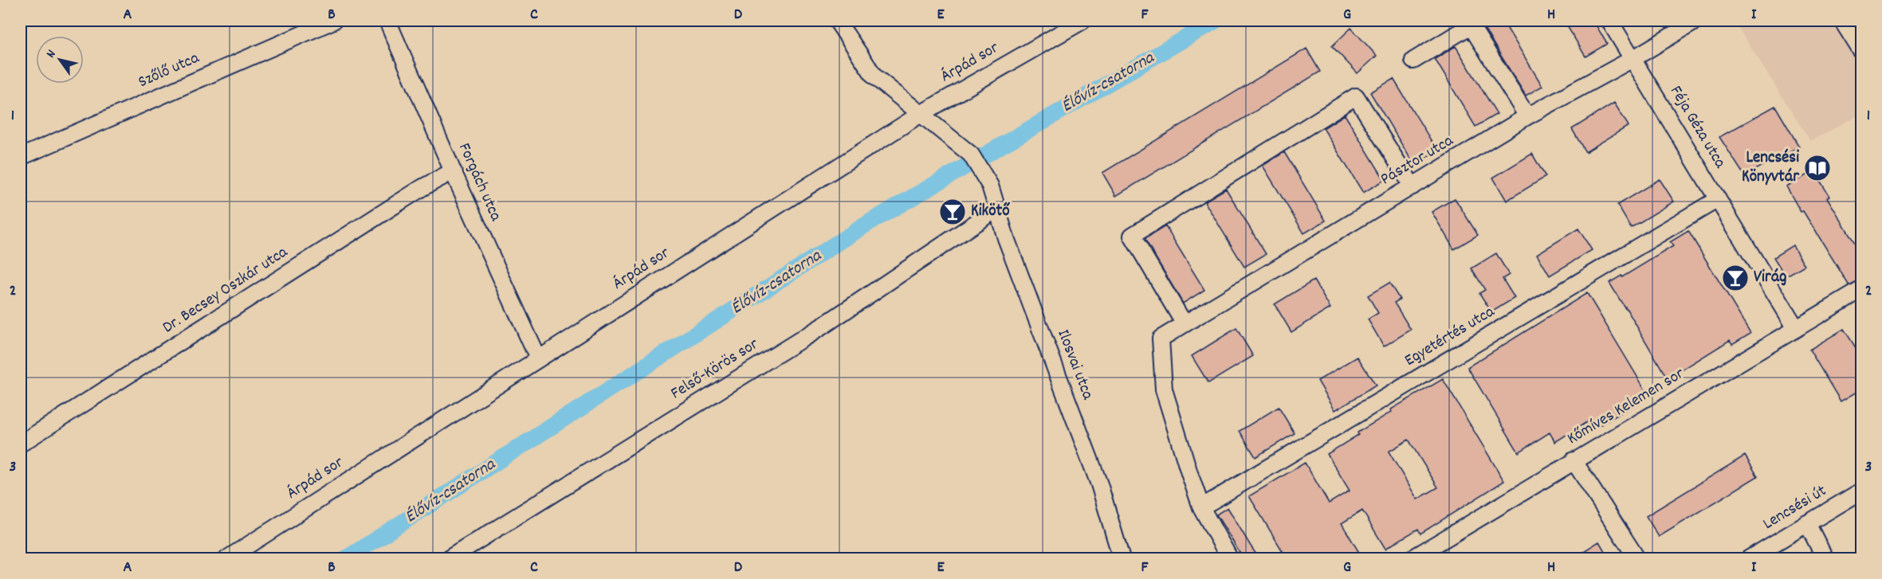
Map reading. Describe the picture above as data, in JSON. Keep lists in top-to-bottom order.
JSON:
{
  "streets": {
    "street": [
      "Árpád sor",
      "Szőlő utca",
      "Féja Géza utca",
      "Pásztor utca",
      "Forgách utca",
      "Dr. Becsey Oszkár utca",
      "Egyetértés utca",
      "Ilosvai utca",
      "Felső-Körös sor",
      "Kőmíves Kelemen sor",
      "Lencsési út"
    ]
  },
  "crossings": [
    ["Árpád sor", "Forgách utca"],
    ["Árpád sor", "Ilosvai utca"],
    ["Féja Géza utca", "Pásztor utca"],
    ["Féja Géza utca", "Egyetértés utca"],
    ["Féja Géza utca", "Kőmíves Kelemen sor"],
    ["Pásztor utca", "Egyetértés utca"],
    ["Forgách utca", "Dr. Becsey Oszkár utca"],
    ["Ilosvai utca", "Felső-Körös sor"]
  ],
  "water": ["Élővíz-csatorna"],
  "places": {
    "library": ["Lencsési Könyvtár"],
    "bar": ["Kikötő", "Virág"]
  },
  "north": "top left",
  "grid": {
    "columns": [
      "A",
      "B",
      "C",
      "D",
      "E",
      "F",
      "G",
      "H",
      "I"
    ],
    "rows": ["1", "2", "3"]
  }
}
